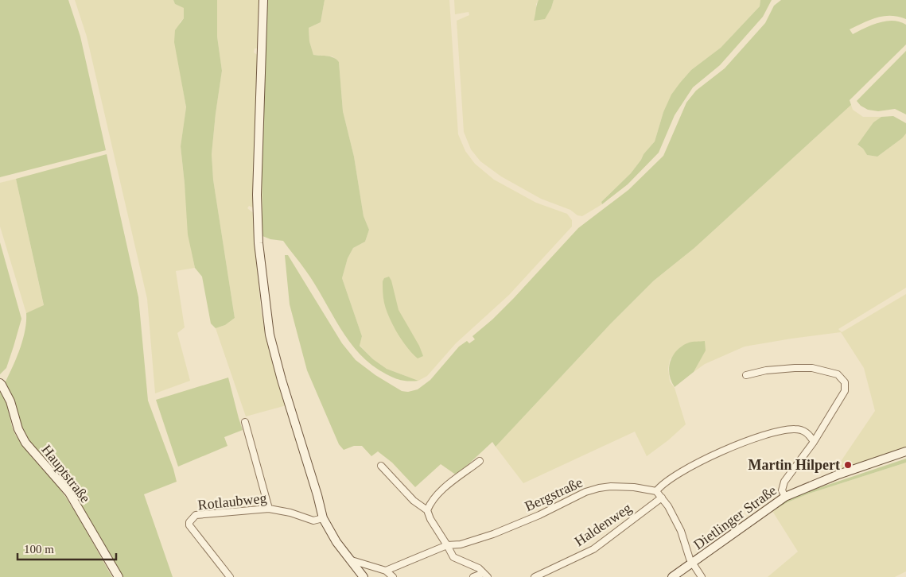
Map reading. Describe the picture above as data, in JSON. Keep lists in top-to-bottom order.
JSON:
{
  "streets": {
    "street": [
      "Hauptstraße",
      "Bergstraße",
      "Rotlaubweg",
      "Dietlinger Straße",
      "Haldenweg"
    ]
  },
  "places": ["Martin Hilpert"],
  "scale_bar": "100 m"
}
